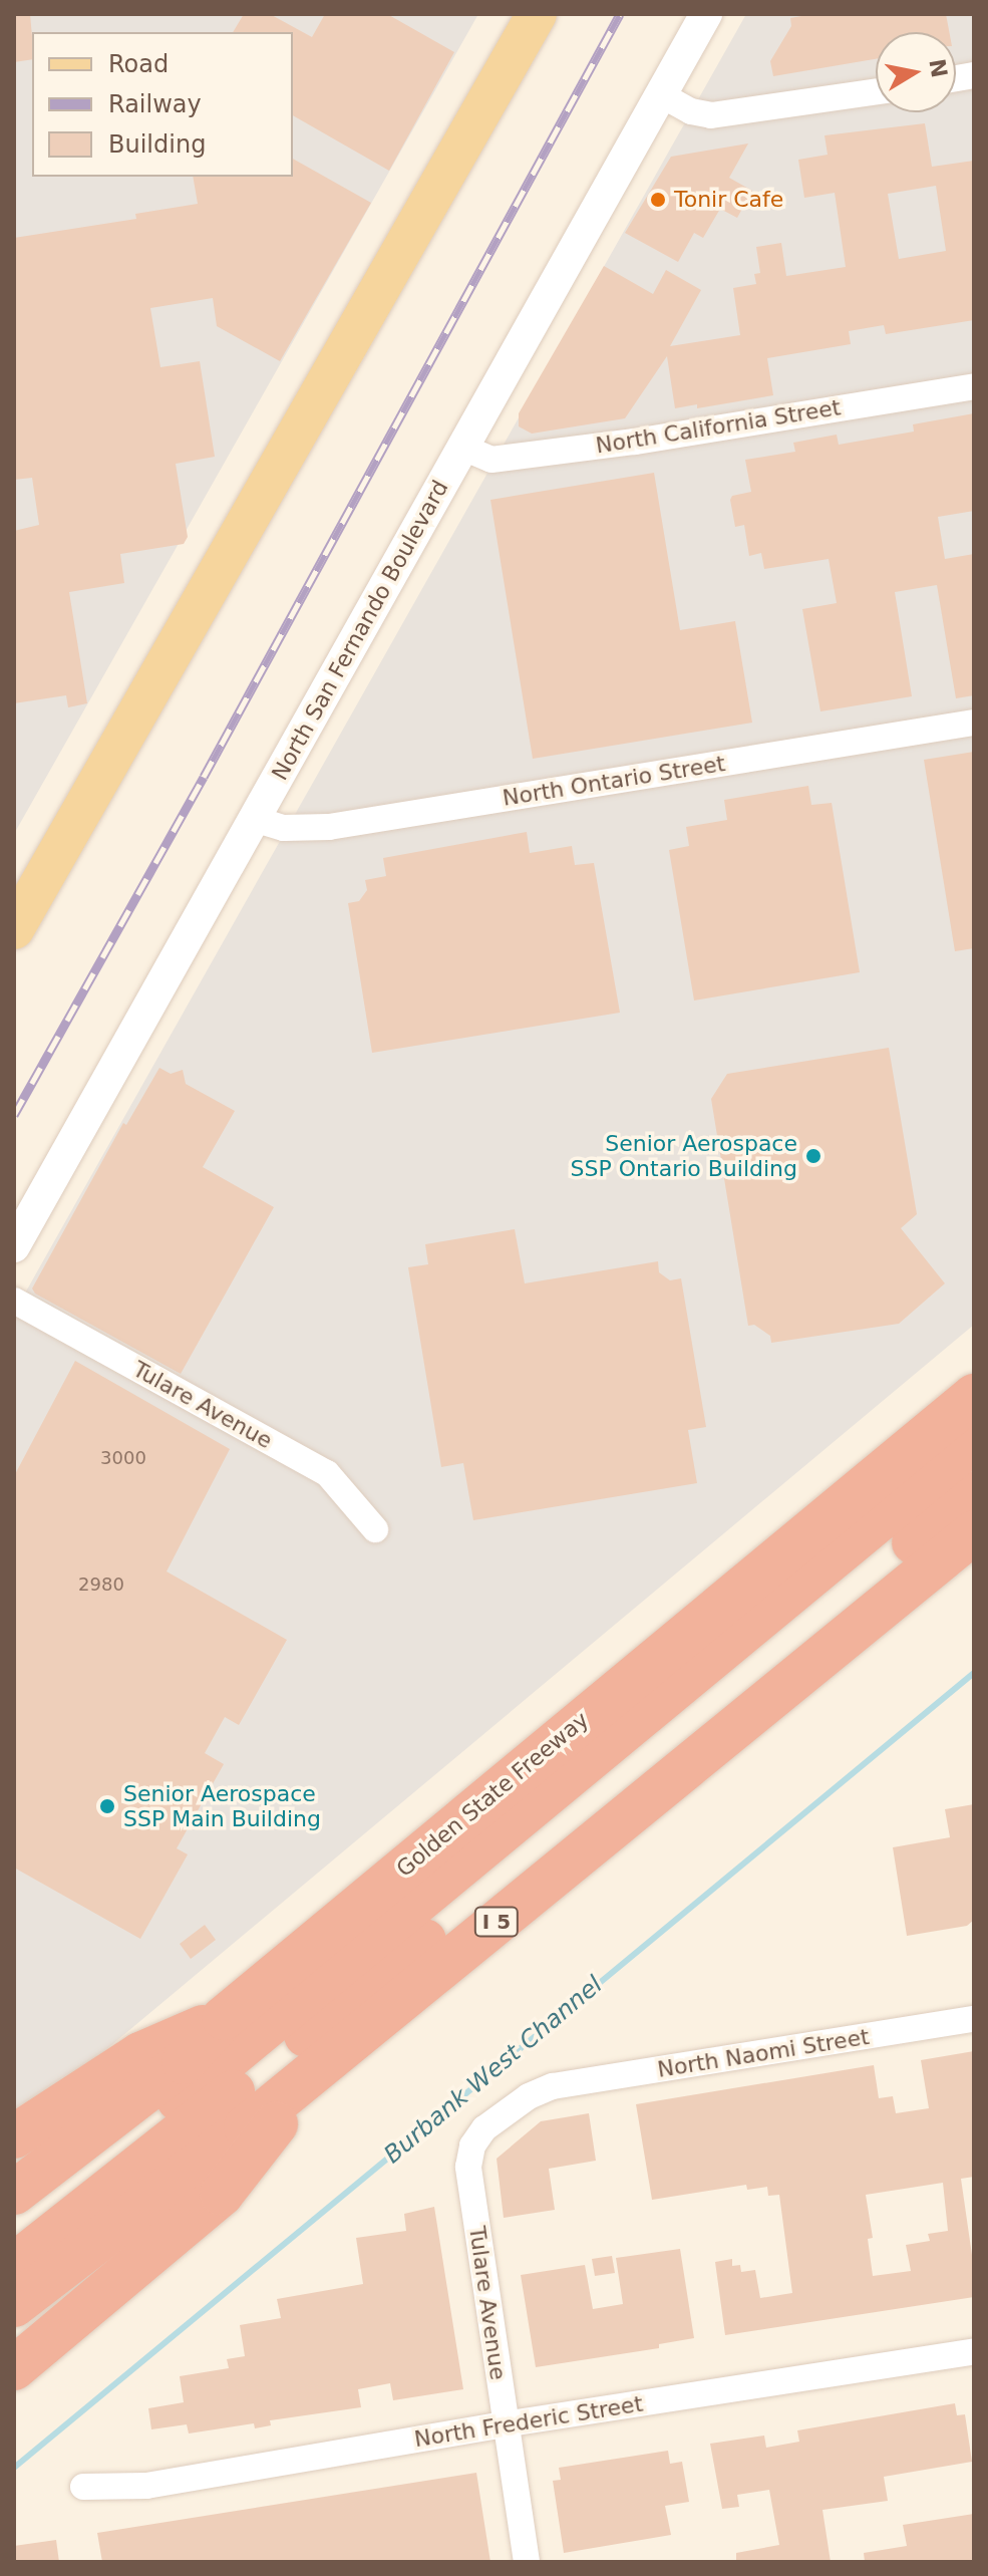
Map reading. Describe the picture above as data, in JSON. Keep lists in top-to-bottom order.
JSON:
{
  "streets": {
    "highway": ["Golden State Freeway", "I 5"],
    "street": [
      "North California Street",
      "North San Fernando Boulevard",
      "North Ontario Street",
      "Tulare Avenue",
      "North Naomi Street",
      "North Frederic Street"
    ]
  },
  "crossings": [
    ["North California Street", "North San Fernando Boulevard"],
    ["North San Fernando Boulevard", "North Ontario Street"],
    ["Tulare Avenue", "North Naomi Street"],
    ["Tulare Avenue", "North Frederic Street"]
  ],
  "water": ["Burbank West Channel"],
  "places": ["Tonir Cafe", "Senior Aerospace SSP Ontario Building", "Senior Aerospace SSP Main Building"],
  "house_numbers": ["3000", "2980"],
  "legend": ["Road", "Railway", "Building"],
  "north": "right"
}
